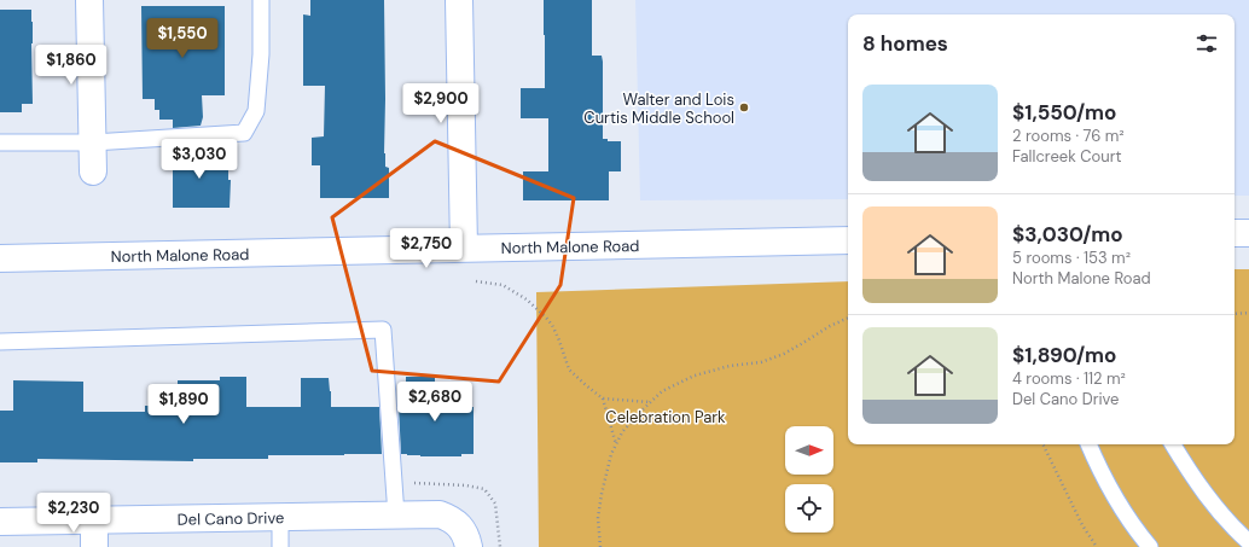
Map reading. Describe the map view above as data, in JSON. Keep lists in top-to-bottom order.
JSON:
{
  "streets": {
    "street": ["North Malone Road", "Del Cano Drive"]
  },
  "parks": ["Celebration Park"],
  "places": ["Walter and Lois Curtis Middle School"],
  "north": "right",
  "page": {
    "heading": "8 homes",
    "price": [
      "$1,550",
      "$1,860",
      "$2,900",
      "$3,030",
      "$2,750",
      "$2,680",
      "$1,890",
      "$2,230"
    ],
    "list": [
      {
        "name": "$1,550/mo",
        "note": "2 rooms · 76 m² · Fallcreek Court"
      },
      {
        "name": "$3,030/mo",
        "note": "5 rooms · 153 m² · North Malone Road"
      },
      {
        "name": "$1,890/mo",
        "note": "4 rooms · 112 m² · Del Cano Drive"
      }
    ]
  }
}
